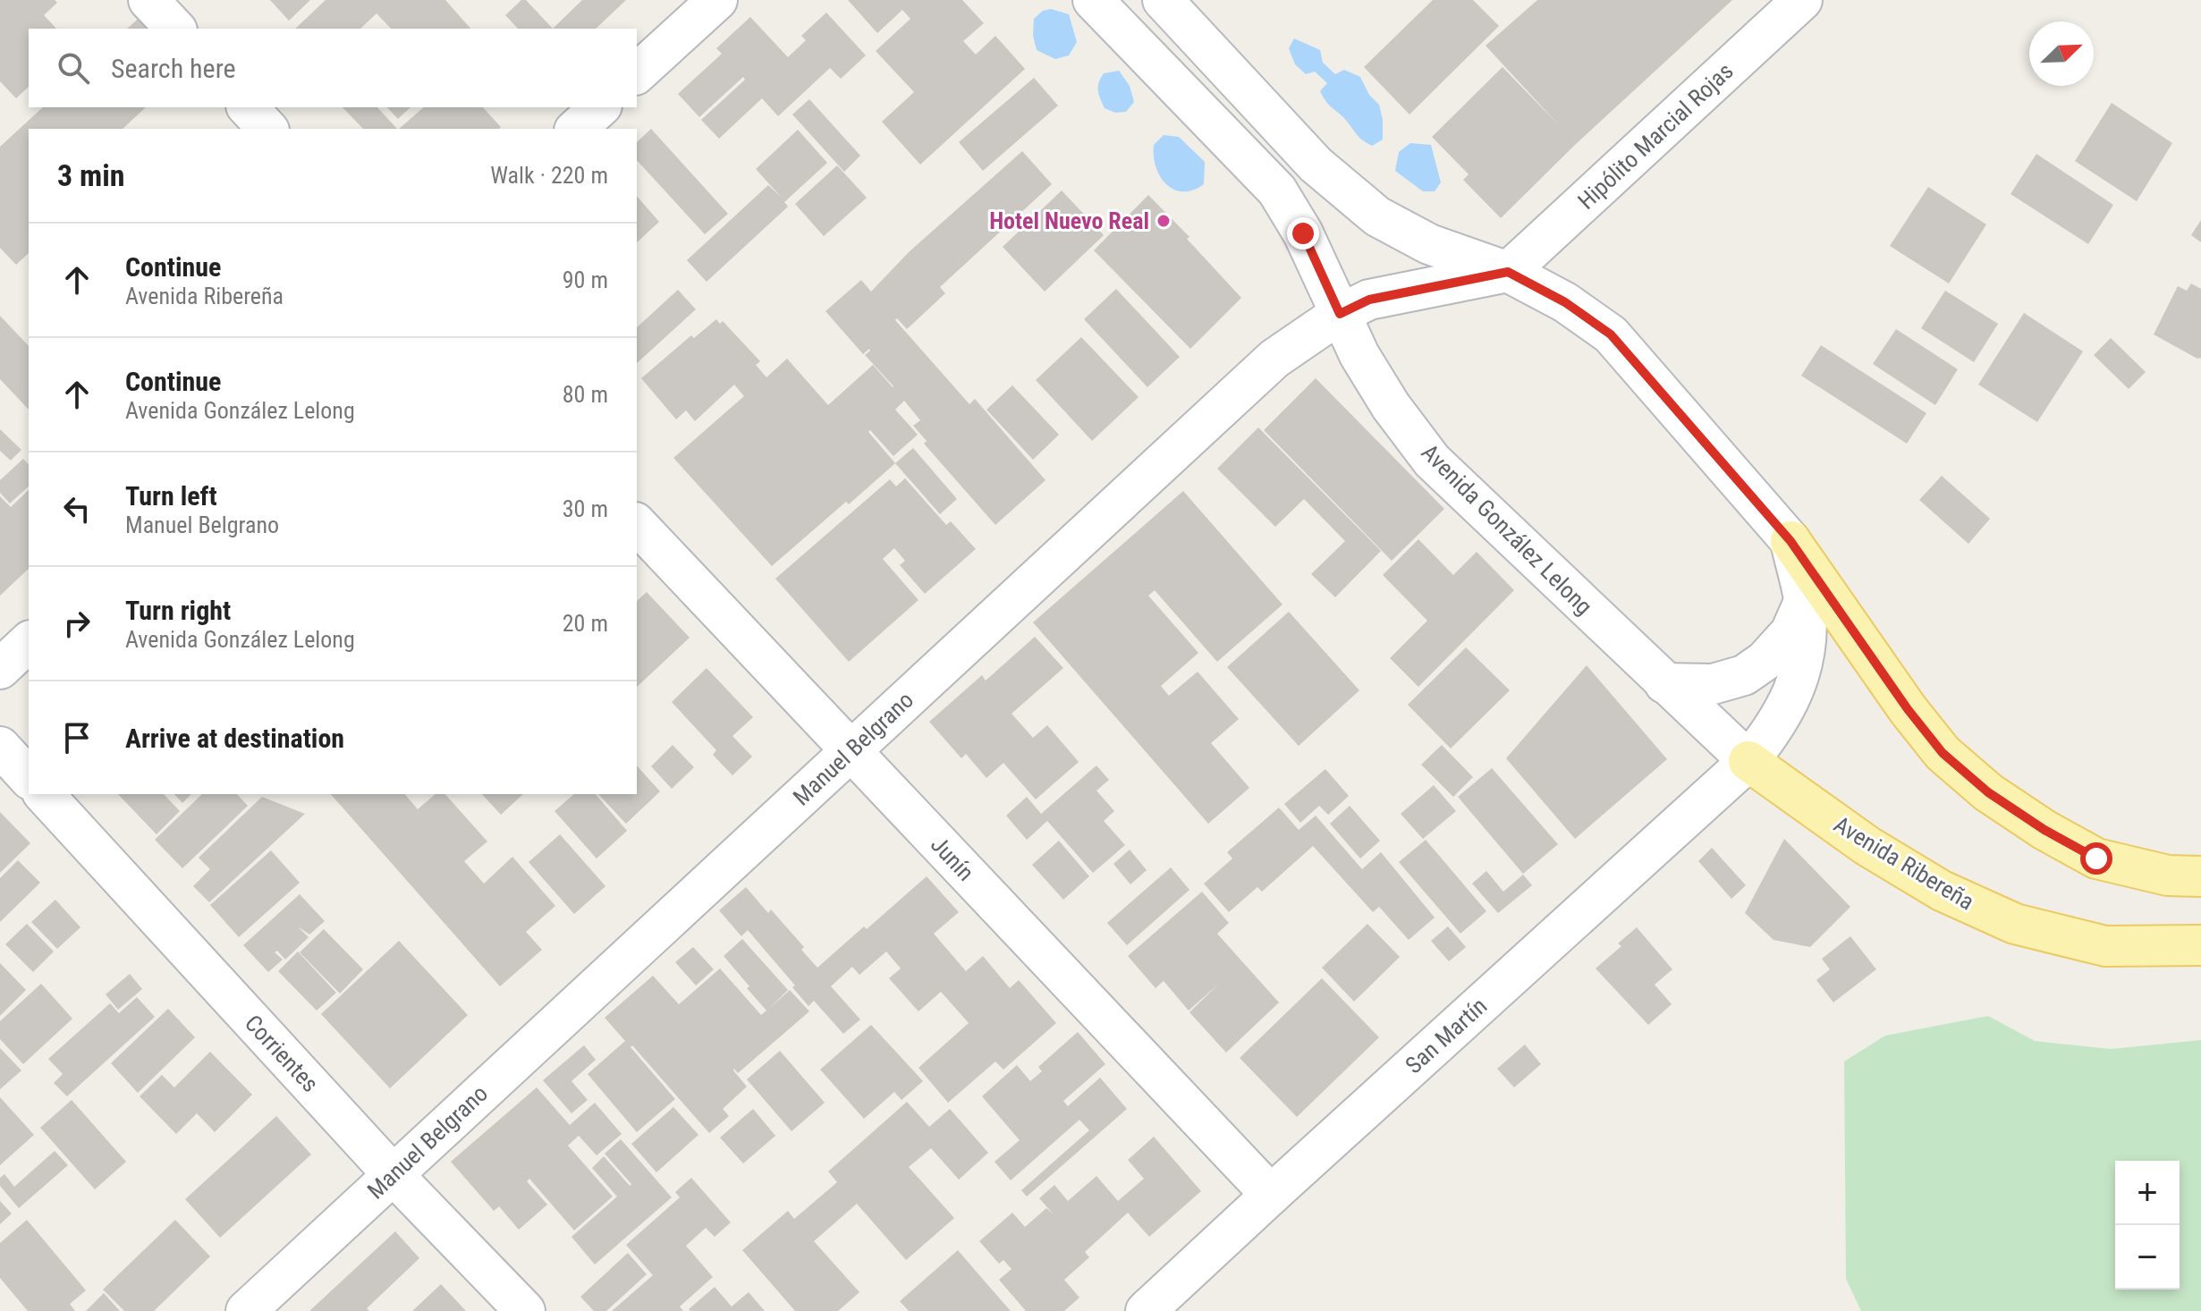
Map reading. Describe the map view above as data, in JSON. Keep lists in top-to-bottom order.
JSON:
{
  "streets": {
    "main road": ["Avenida Ribereña"],
    "street": [
      "Hipólito Marcial Rojas",
      "Avenida González Lelong",
      "Manuel Belgrano",
      "Junín",
      "San Martín",
      "Corrientes"
    ]
  },
  "crossings": [
    ["Hipólito Marcial Rojas", "Manuel Belgrano"],
    ["Avenida González Lelong", "Manuel Belgrano"],
    ["Avenida González Lelong", "Avenida Ribereña"],
    ["Avenida González Lelong", "San Martín"],
    ["Manuel Belgrano", "Junín"],
    ["Manuel Belgrano", "Corrientes"],
    ["Junín", "San Martín"],
    ["Avenida Ribereña", "San Martín"]
  ],
  "places": ["Hotel Nuevo Real"],
  "north": "top right",
  "page": {
    "search": "Search here",
    "heading": ["3 min", "Walk · 220 m"],
    "list": [
      ["Continue", "Avenida Ribereña", "90 m"],
      ["Continue", "Avenida González Lelong", "80 m"],
      ["Turn left", "Manuel Belgrano", "30 m"],
      ["Turn right", "Avenida González Lelong", "20 m"],
      "Arrive at destination"
    ],
    "map_buttons": ["+", "−"]
  }
}
